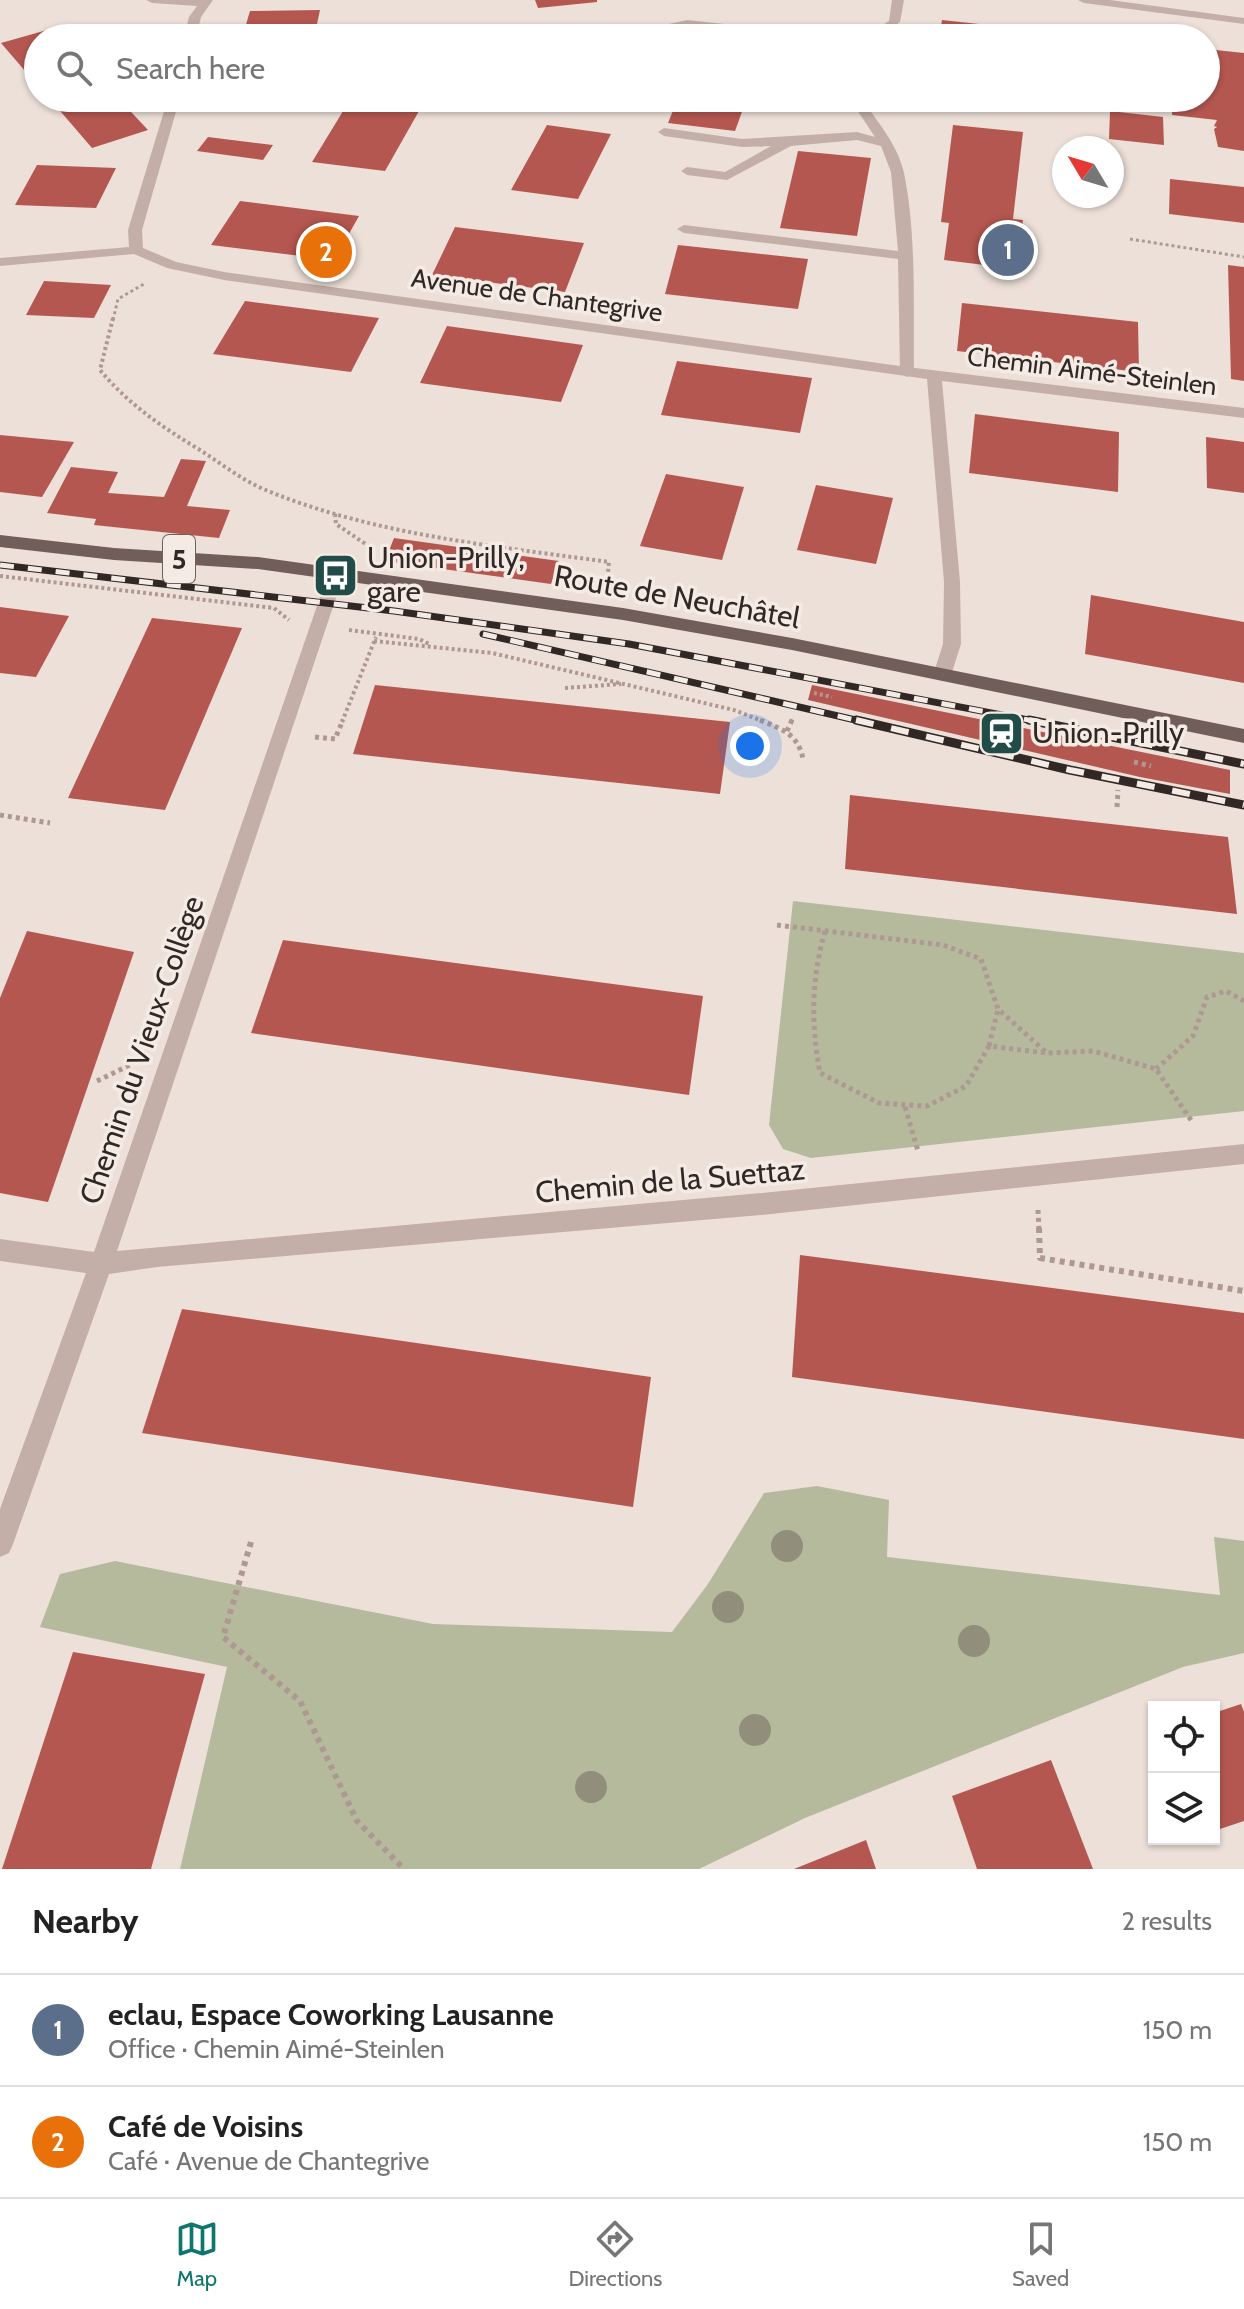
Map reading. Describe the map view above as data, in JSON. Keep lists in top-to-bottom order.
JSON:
{
  "streets": {
    "main road": ["5", "Route de Neuchâtel"],
    "street": [
      "Avenue de Chantegrive",
      "Chemin Aimé-Steinlen",
      "Chemin du Vieux-Collège",
      "Chemin de la Suettaz"
    ]
  },
  "crossings": [
    ["Avenue de Chantegrive", "Chemin Aimé-Steinlen"],
    ["Route de Neuchâtel", "Chemin du Vieux-Collège"],
    ["Chemin du Vieux-Collège", "Chemin de la Suettaz"]
  ],
  "places": {
    "bus stop": ["Union-Prilly, gare"],
    "station": ["Union-Prilly"]
  },
  "north": "top left",
  "page": {
    "search": "Search here",
    "pins": ["1", "2"],
    "heading": ["Nearby", "2 results"],
    "list": [
      {
        "mark": "1",
        "name": "eclau, Espace Coworking Lausanne",
        "note": "Office · Chemin Aimé-Steinlen",
        "value": "150 m"
      },
      {
        "mark": "2",
        "name": "Café de Voisins",
        "note": "Café · Avenue de Chantegrive",
        "value": "150 m"
      }
    ],
    "nav": ["Map", "Directions", "Saved"]
  }
}
